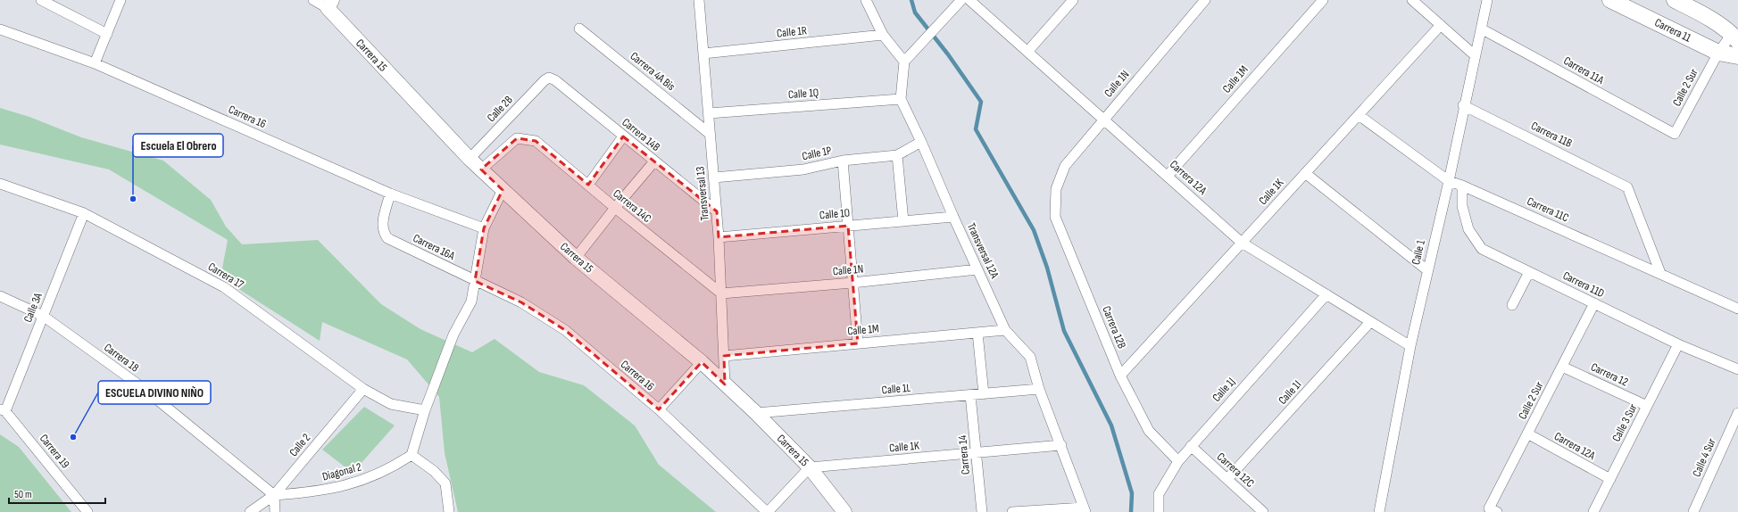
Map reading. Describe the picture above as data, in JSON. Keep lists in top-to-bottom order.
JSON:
{
  "streets": {
    "main road": ["Carrera 11", "Carrera 15"],
    "street": [
      "Calle 1R",
      "Carrera 11A",
      "Carrera 4A Bis",
      "Calle 1M",
      "Calle 1N",
      "Calle 2 Sur",
      "Calle 1Q",
      "Calle 2B",
      "Carrera 16",
      "Carrera 14B",
      "Carrera 11B",
      "Calle 1P",
      "Carrera 12A",
      "Calle 1K",
      "Transversal 13",
      "Carrera 14C",
      "Carrera 11C",
      "Calle 1O",
      "Carrera 16A",
      "Transversal 12A",
      "Calle 1",
      "Carrera 17",
      "Carrera 11D",
      "Calle 3A",
      "Carrera 12B",
      "Carrera 18",
      "Carrera 12",
      "Calle 1L",
      "Calle 1J",
      "Calle 1I",
      "Calle 3 Sur",
      "Calle 2",
      "Carrera 19",
      "Carrera 14",
      "Calle 4 Sur",
      "Carrera 12C",
      "Diagonal 2"
    ]
  },
  "crossings": [
    ["Carrera 11", "Calle 2 Sur"],
    ["Calle 1R", "Transversal 13"],
    ["Carrera 15", "Calle 2B"],
    ["Carrera 15", "Calle 1K"],
    ["Carrera 15", "Transversal 13"],
    ["Carrera 15", "Carrera 14C"],
    ["Carrera 15", "Calle 1L"],
    ["Carrera 11A", "Calle 2 Sur"],
    ["Carrera 11A", "Calle 1"],
    ["Carrera 4A Bis", "Transversal 13"],
    ["Calle 1M", "Carrera 12A"],
    ["Calle 1M", "Transversal 13"],
    ["Calle 1M", "Transversal 12A"],
    ["Calle 1N", "Carrera 12A"],
    ["Calle 1N", "Transversal 13"],
    ["Calle 1N", "Carrera 14C"],
    ["Calle 1N", "Transversal 12A"],
    ["Calle 1N", "Carrera 12B"],
    ["Calle 2 Sur", "Carrera 12A"],
    ["Calle 2 Sur", "Carrera 11D"],
    ["Calle 2 Sur", "Carrera 12"],
    ["Calle 1Q", "Transversal 13"],
    ["Calle 1Q", "Transversal 12A"],
    ["Calle 2B", "Carrera 14B"],
    ["Carrera 16", "Carrera 16A"],
    ["Carrera 14B", "Transversal 13"],
    ["Carrera 11B", "Carrera 11C"],
    ["Carrera 11B", "Calle 1"],
    ["Calle 1P", "Transversal 13"],
    ["Calle 1P", "Transversal 12A"],
    ["Carrera 12A", "Calle 1K"],
    ["Carrera 12A", "Calle 1"],
    ["Carrera 12A", "Calle 1J"],
    ["Carrera 12A", "Calle 1I"],
    ["Carrera 12A", "Calle 3 Sur"],
    ["Calle 1K", "Carrera 11C"],
    ["Calle 1K", "Transversal 12A"],
    ["Calle 1K", "Carrera 12B"],
    ["Calle 1K", "Carrera 14"],
    ["Transversal 13", "Carrera 14C"],
    ["Transversal 13", "Calle 1O"],
    ["Carrera 11C", "Calle 1"],
    ["Carrera 11C", "Carrera 11D"],
    ["Calle 1O", "Transversal 12A"],
    ["Transversal 12A", "Calle 1L"],
    ["Carrera 17", "Calle 3A"],
    ["Carrera 17", "Calle 2"],
    ["Carrera 11D", "Calle 3 Sur"],
    ["Calle 3A", "Carrera 18"],
    ["Calle 3A", "Carrera 19"],
    ["Carrera 12B", "Calle 1J"],
    ["Carrera 18", "Calle 2"],
    ["Carrera 18", "Diagonal 2"],
    ["Carrera 12", "Calle 3 Sur"],
    ["Calle 1L", "Carrera 14"],
    ["Calle 1J", "Carrera 12C"],
    ["Calle 1I", "Carrera 12C"],
    ["Calle 2", "Diagonal 2"]
  ],
  "places": ["Escuela El Obrero", "ESCUELA DIVINO NIÑO"],
  "scale_bar": "50 m"
}
